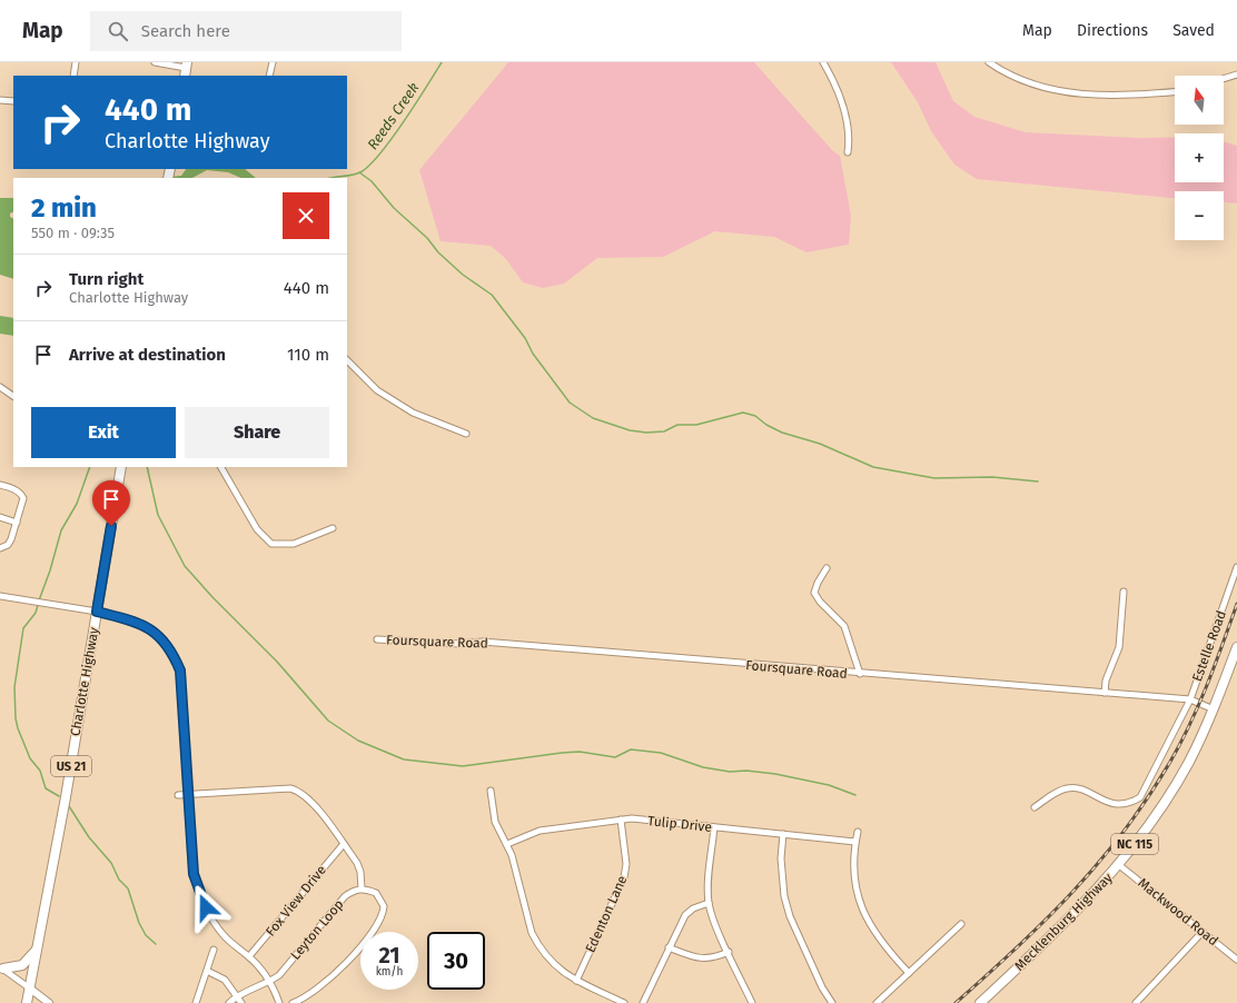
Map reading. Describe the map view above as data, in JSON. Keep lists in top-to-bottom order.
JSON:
{
  "streets": {
    "main road": [
      "Charlotte Highway",
      "US 21",
      "NC 115",
      "Mecklenburg Highway"
    ],
    "street": [
      "Foursquare Road",
      "Estelle Road",
      "Tulip Drive",
      "Fox View Drive",
      "Mackwood Road",
      "Edenton Lane",
      "Leyton Loop"
    ]
  },
  "crossings": [
    ["Foursquare Road", "Estelle Road"],
    ["Foursquare Road", "Mecklenburg Highway"],
    ["Tulip Drive", "Edenton Lane"],
    ["Mackwood Road", "Mecklenburg Highway"]
  ],
  "water": ["Reeds Creek"],
  "north": "top",
  "page": {
    "header": "Map",
    "search": "Search here",
    "nav": ["Map", "Directions", "Saved"],
    "map_buttons": ["+", "−"],
    "turn": ["440 m", "Charlotte Highway"],
    "heading": ["2 min", "550 m · 09:35"],
    "list": [
      {
        "name": "Turn right",
        "note": "Charlotte Highway",
        "value": "440 m"
      },
      {
        "name": "Arrive at destination",
        "value": "110 m"
      }
    ],
    "buttons": ["Exit", "Share"],
    "speed": "21 km/h",
    "limit": "30"
  }
}
